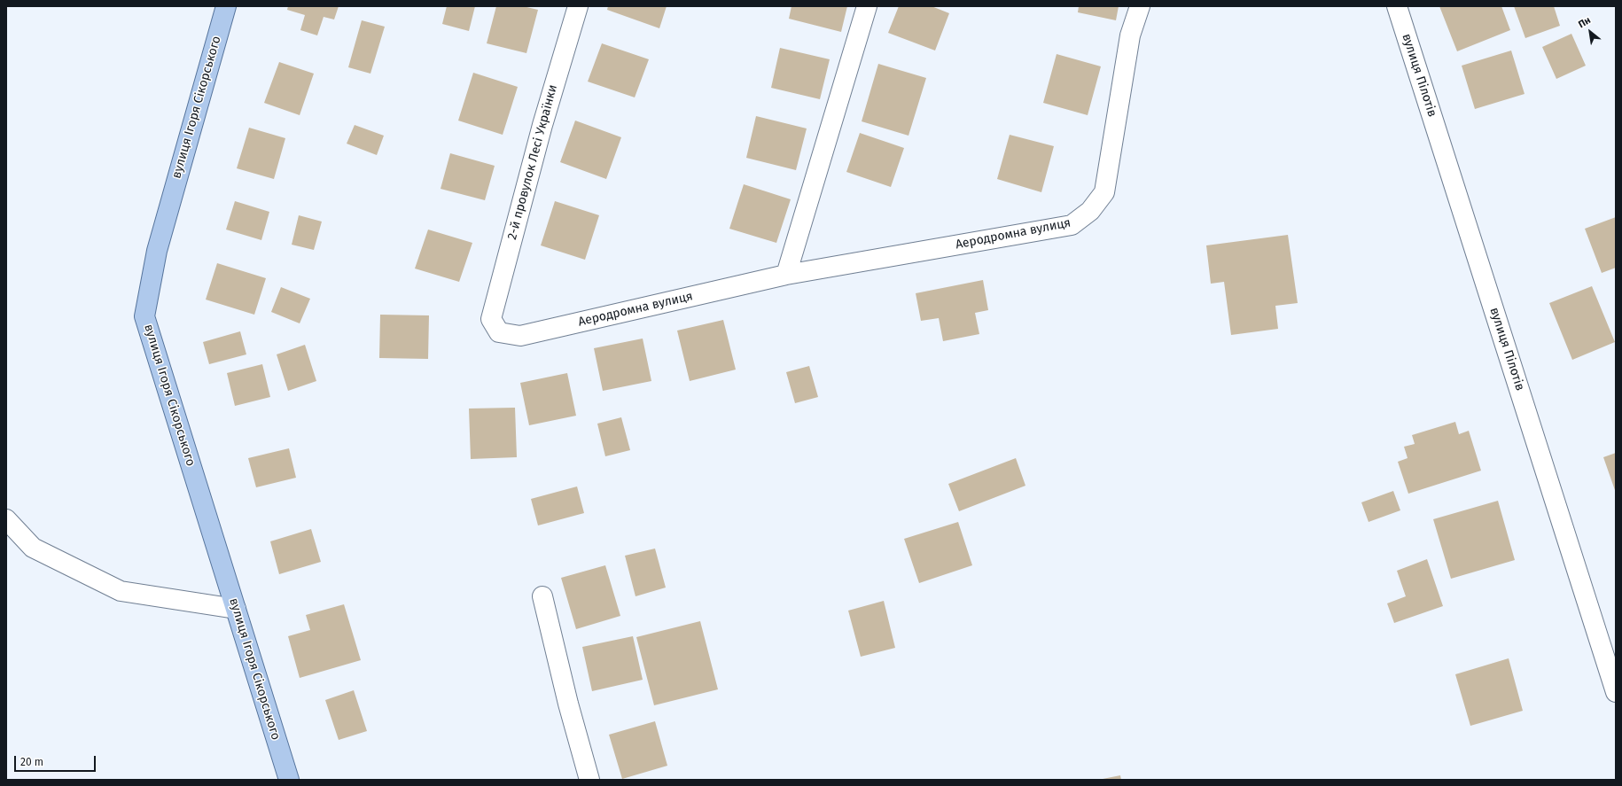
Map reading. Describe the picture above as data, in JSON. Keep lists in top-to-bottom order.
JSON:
{
  "streets": {
    "main road": ["вулиця Ігоря Сікорського"],
    "street": ["вулиця Пілотів", "2-й провулок Лесі Українки", "Аеродромна вулиця"]
  },
  "crossings": [
    ["2-й провулок Лесі Українки", "Аеродромна вулиця"]
  ],
  "scale_bar": "20 m",
  "north": "top left"
}
